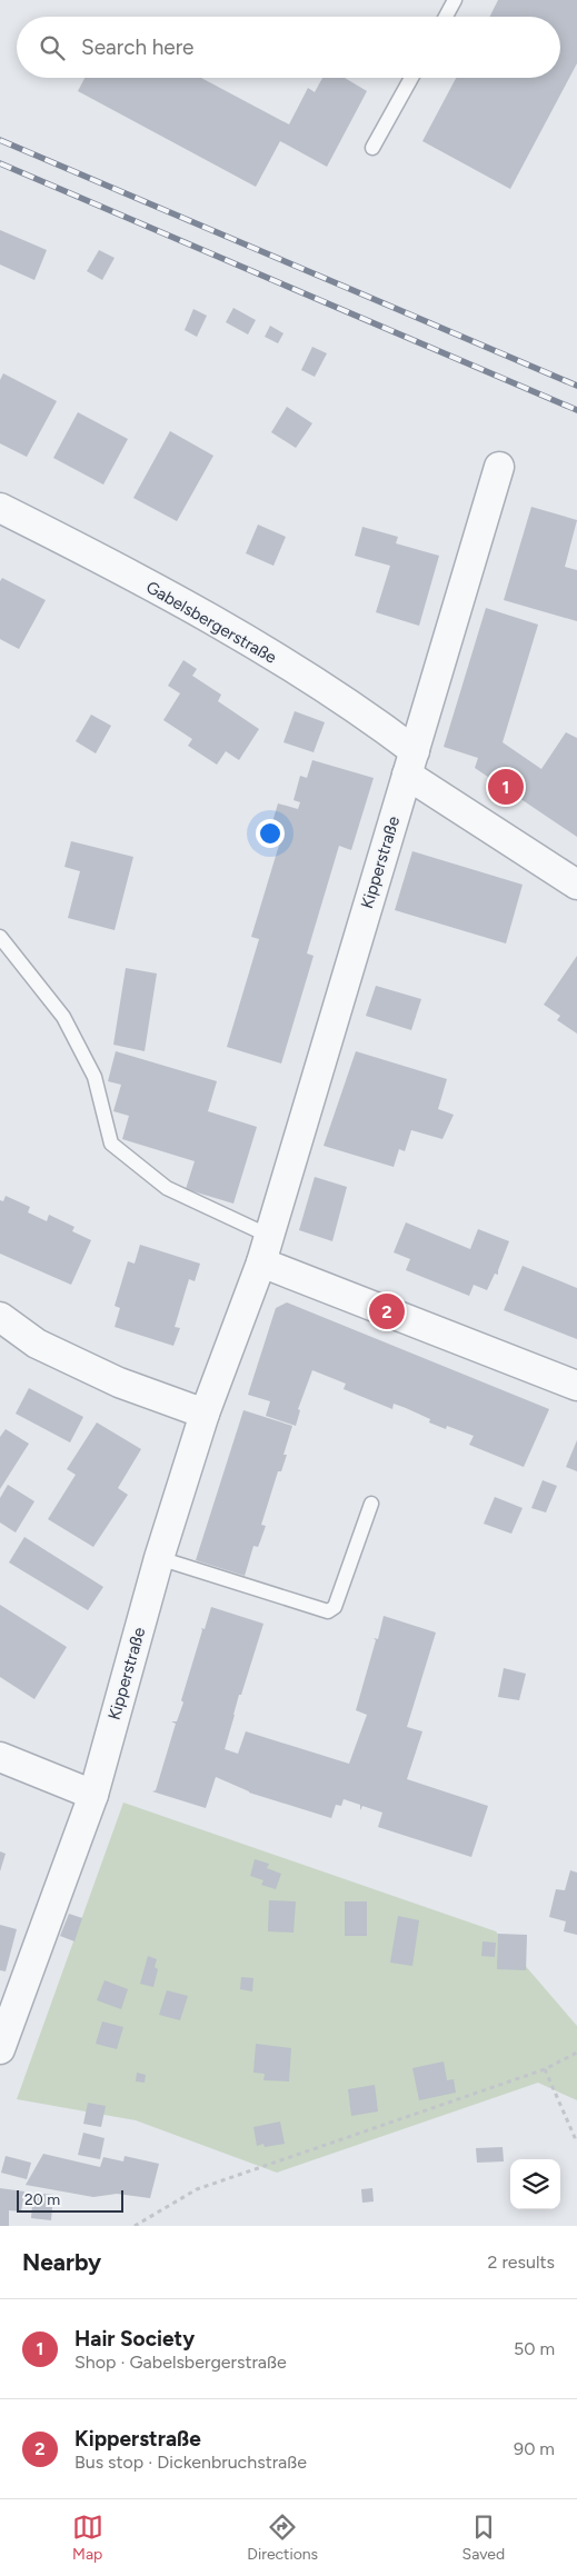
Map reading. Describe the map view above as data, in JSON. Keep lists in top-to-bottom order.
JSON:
{
  "streets": {
    "street": ["Gabelsbergerstraße", "Kipperstraße"]
  },
  "crossings": [
    ["Gabelsbergerstraße", "Kipperstraße"]
  ],
  "scale_bar": "20 m",
  "page": {
    "search": "Search here",
    "pins": ["1", "2"],
    "scale": "20 m",
    "heading": ["Nearby", "2 results"],
    "list": [
      {
        "mark": "1",
        "name": "Hair Society",
        "note": "Shop · Gabelsbergerstraße",
        "value": "50 m"
      },
      {
        "mark": "2",
        "name": "Kipperstraße",
        "note": "Bus stop · Dickenbruchstraße",
        "value": "90 m"
      }
    ],
    "nav": ["Map", "Directions", "Saved"]
  }
}
